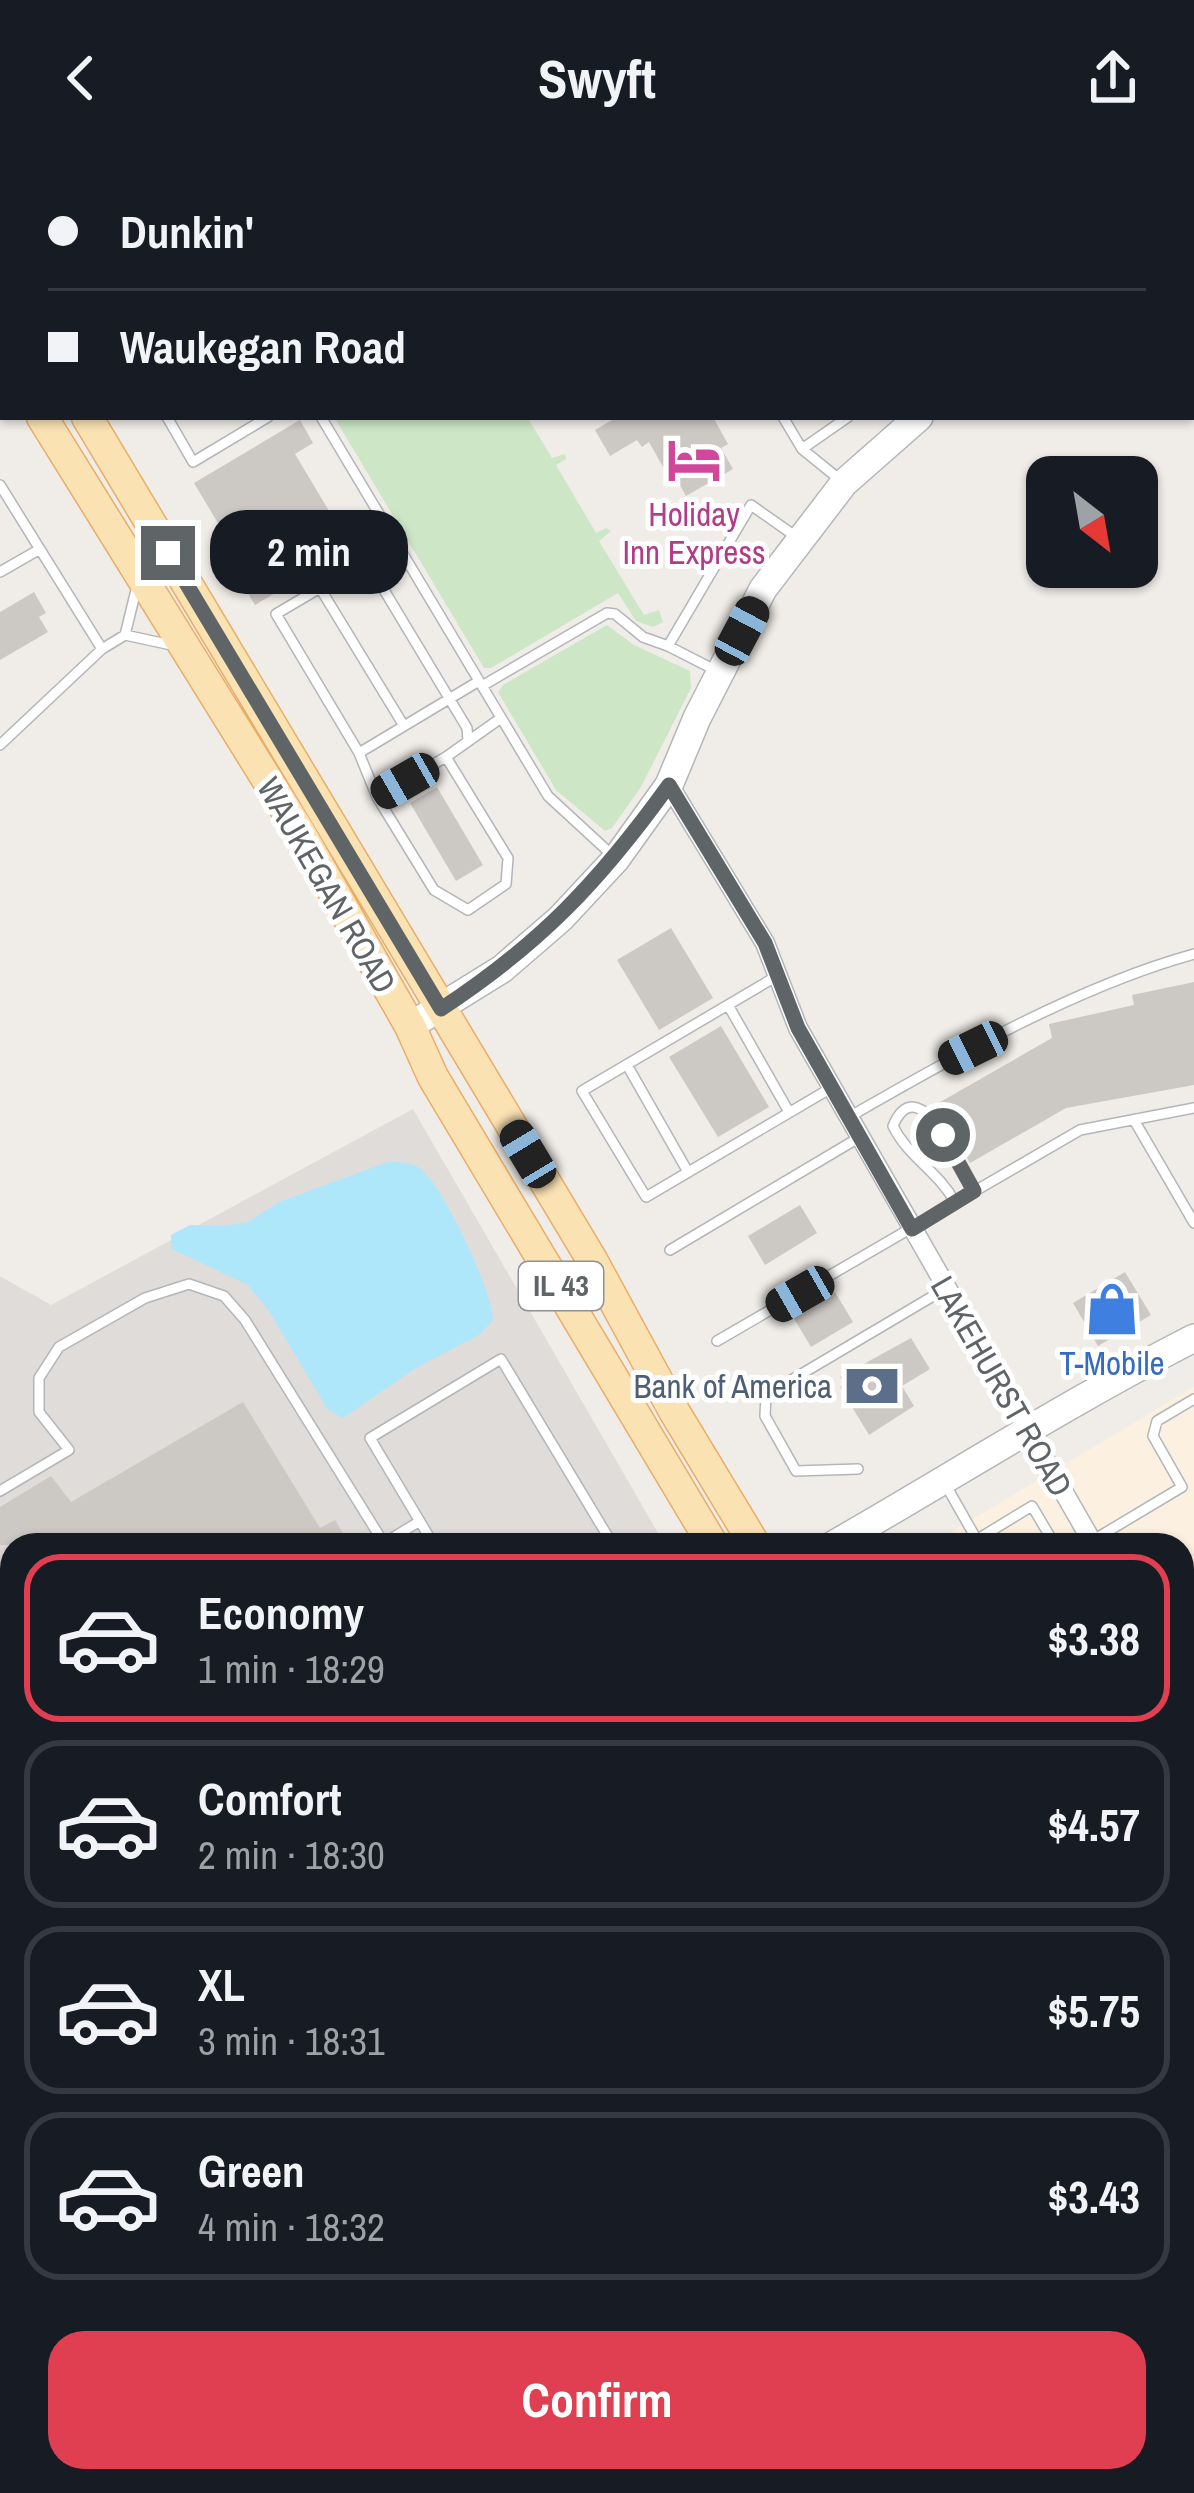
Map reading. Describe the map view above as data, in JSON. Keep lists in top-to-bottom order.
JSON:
{
  "streets": {
    "main road": ["WAUKEGAN ROAD", "IL 43"],
    "street": ["LAKEHURST ROAD"]
  },
  "places": {
    "hotel": ["Holiday Inn Express"],
    "shop": ["T-Mobile"],
    "bank": ["Bank of America"]
  },
  "north": "bottom right",
  "page": {
    "header": "Swyft",
    "banner": ["Dunkin'", "Waukegan Road"],
    "bubble": "2 min",
    "list": [
      {
        "name": "Economy",
        "note": "1 min · 18:29",
        "value": "$3.38"
      },
      {
        "name": "Comfort",
        "note": "2 min · 18:30",
        "value": "$4.57"
      },
      {
        "name": "XL",
        "note": "3 min · 18:31",
        "value": "$5.75"
      },
      {
        "name": "Green",
        "note": "4 min · 18:32",
        "value": "$3.43"
      }
    ],
    "buttons": "Confirm"
  }
}
